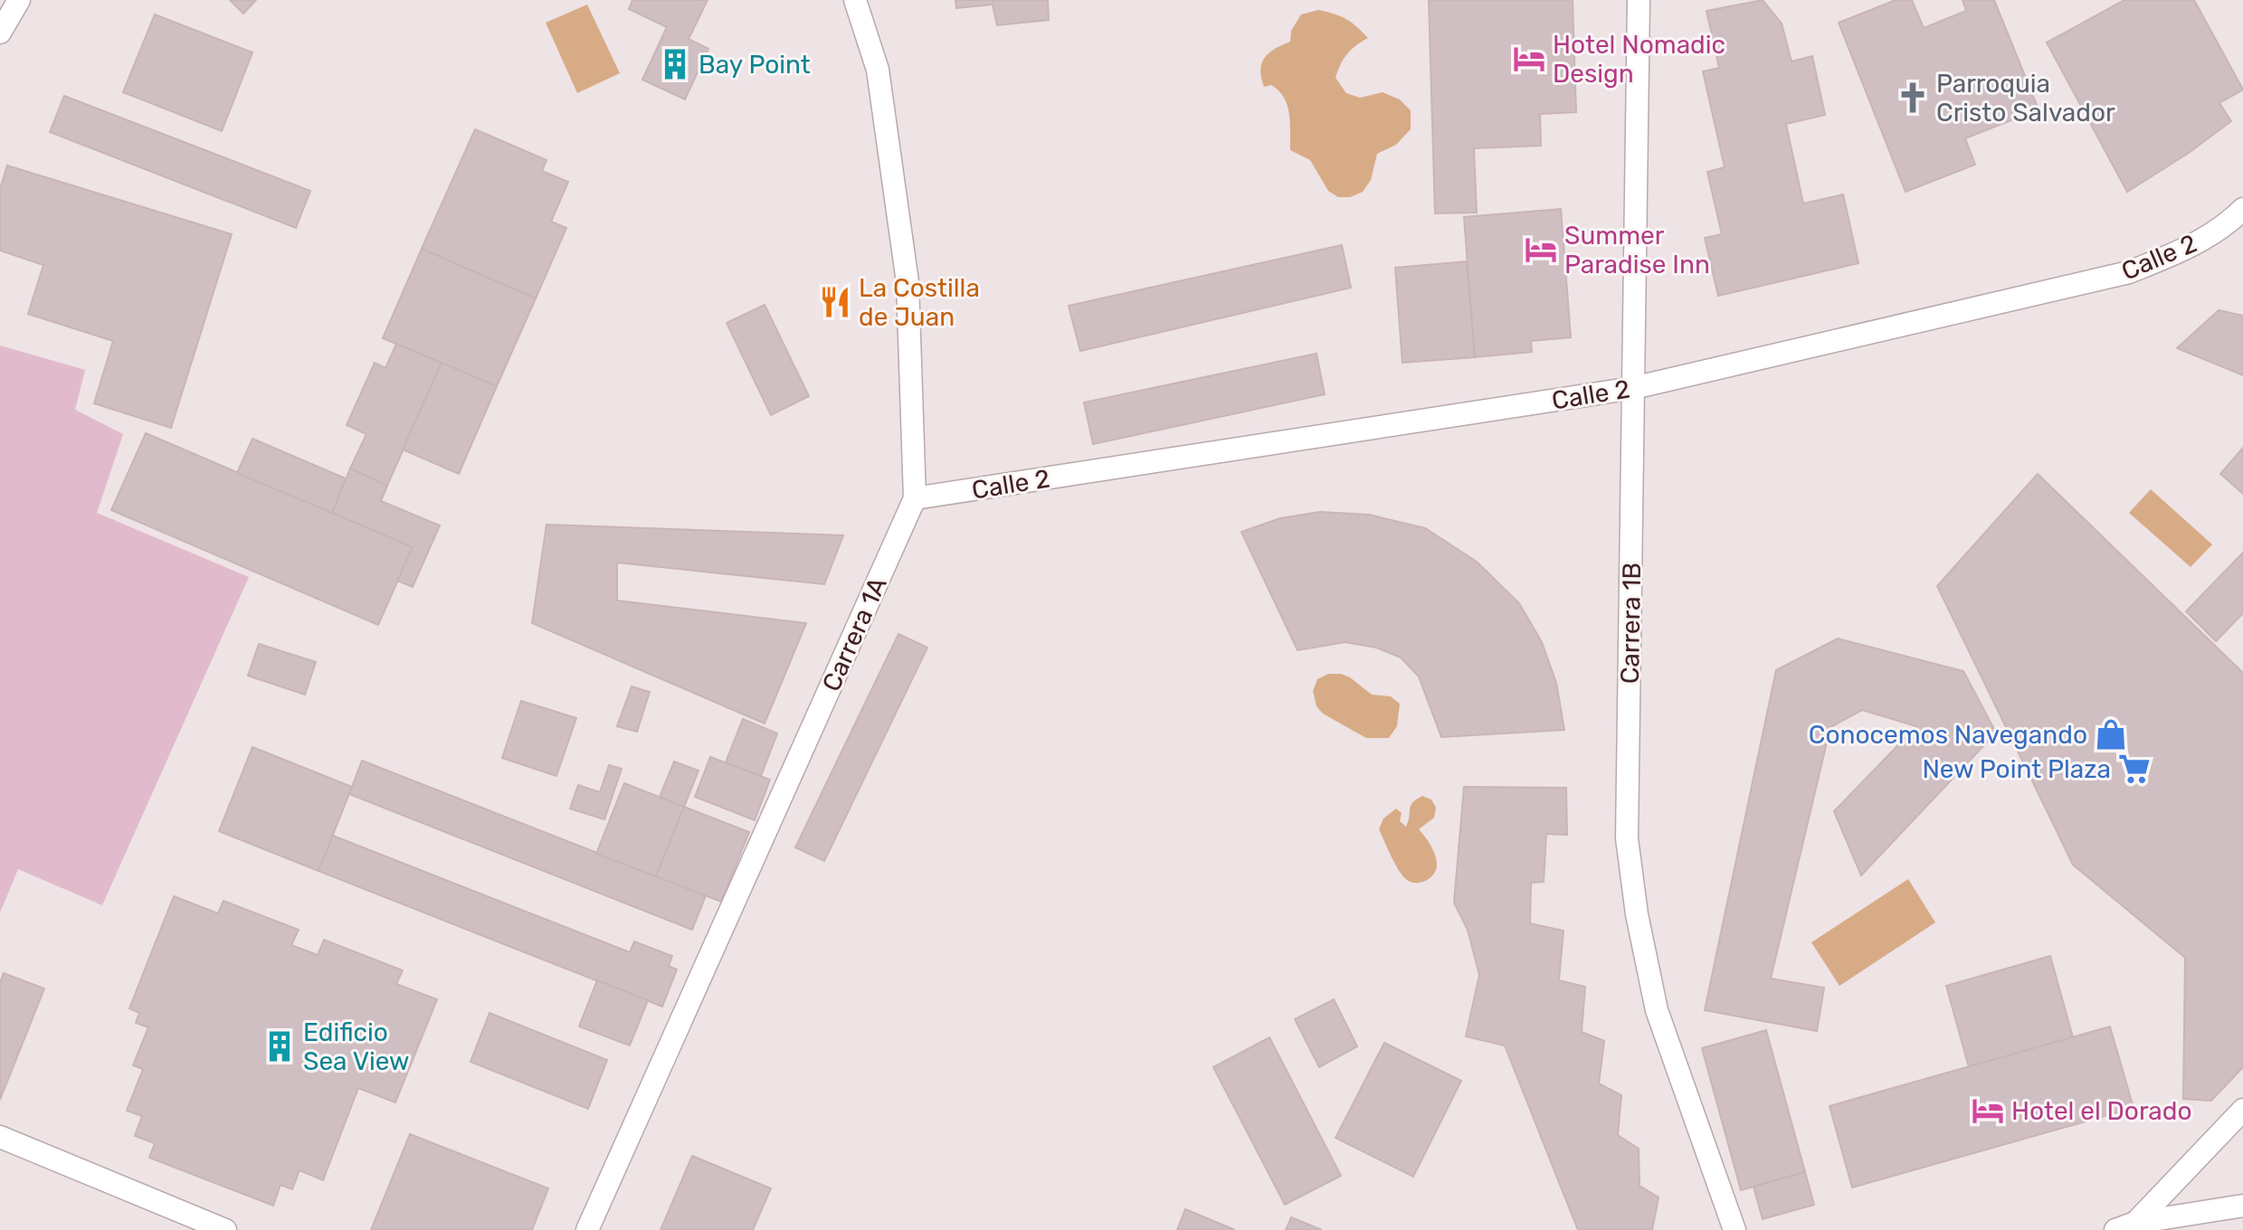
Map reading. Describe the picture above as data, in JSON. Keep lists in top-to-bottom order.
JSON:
{
  "streets": {
    "street": ["Calle 2", "Carrera 1B", "Carrera 1A"]
  },
  "crossings": [
    ["Calle 2", "Carrera 1B"],
    ["Calle 2", "Carrera 1A"]
  ],
  "places": {
    "hotel": ["Hotel Nomadic Design", "Summer Paradise Inn", "Hotel el Dorado"],
    "building": ["Bay Point", "Edificio Sea View"],
    "church": ["Parroquia Cristo Salvador"],
    "restaurant": ["La Costilla de Juan"],
    "shop": ["Conocemos Navegando"],
    "supermarket": ["New Point Plaza"]
  }
}
